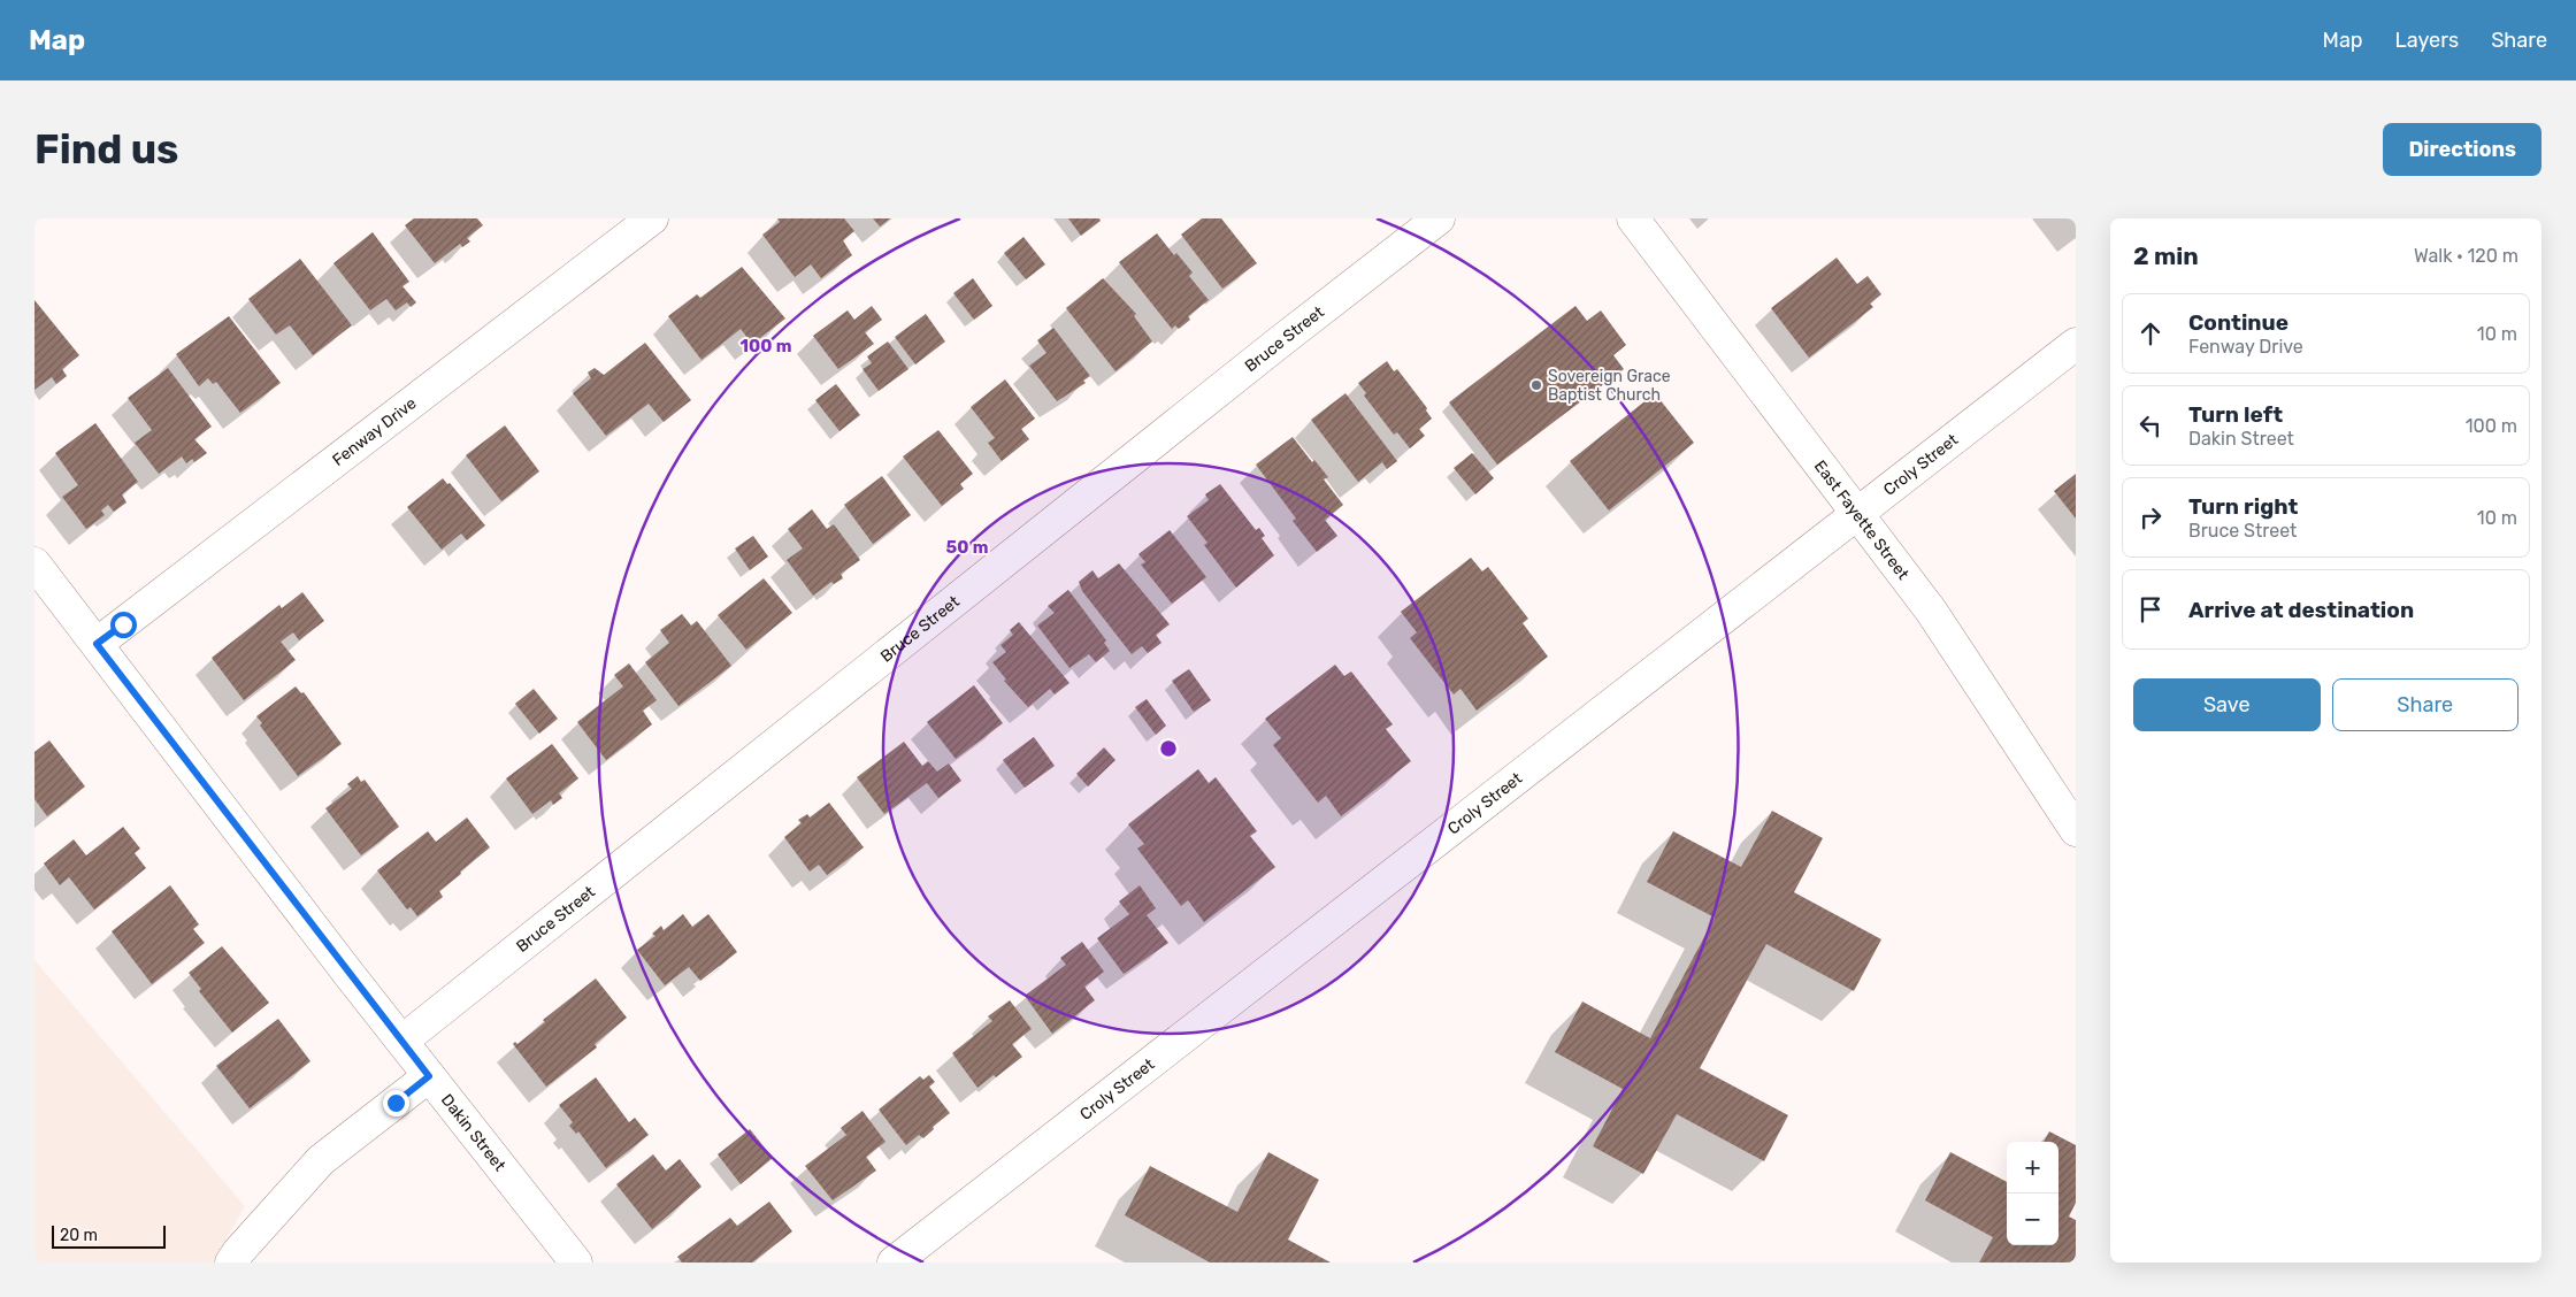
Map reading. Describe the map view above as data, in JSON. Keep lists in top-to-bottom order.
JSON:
{
  "streets": {
    "street": [
      "Bruce Street",
      "Fenway Drive",
      "Croly Street",
      "East Fayette Street",
      "Dakin Street"
    ]
  },
  "crossings": [
    ["Bruce Street", "Dakin Street"],
    ["Fenway Drive", "Dakin Street"],
    ["Croly Street", "East Fayette Street"]
  ],
  "places": ["Sovereign Grace Baptist Church"],
  "scale_bar": "20 m",
  "page": {
    "header": "Map",
    "nav": ["Map", "Layers", "Share"],
    "buttons": [
      "Directions",
      ["Save", "Share"]
    ],
    "title": "Find us",
    "heading": ["2 min", "Walk · 120 m"],
    "list": [
      ["Continue", "Fenway Drive", "10 m"],
      ["Turn left", "Dakin Street", "100 m"],
      ["Turn right", "Bruce Street", "10 m"],
      "Arrive at destination"
    ],
    "map_buttons": ["+", "−"],
    "scale": "20 m"
  },
  "rings": ["100 m", "50 m"]
}
